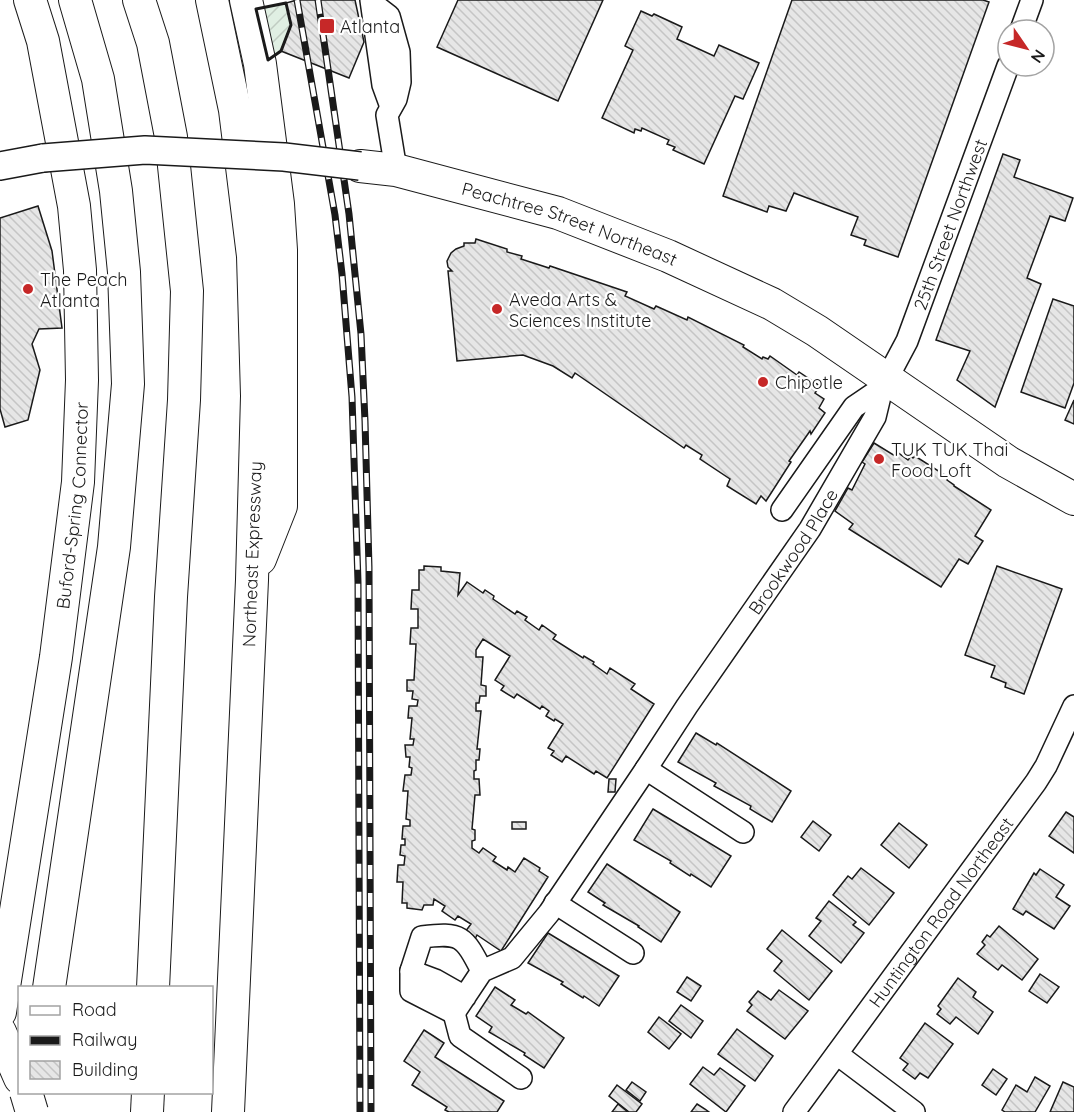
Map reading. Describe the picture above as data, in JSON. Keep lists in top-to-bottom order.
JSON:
{
  "streets": {
    "highway": ["Peachtree Street Northeast", "Buford-Spring Connector", "Northeast Expressway"],
    "street": ["25th Street Northwest", "Brookwood Place", "Huntington Road Northeast"]
  },
  "crossings": [
    ["Peachtree Street Northeast", "25th Street Northwest"],
    ["Peachtree Street Northeast", "Brookwood Place"],
    ["25th Street Northwest", "Brookwood Place"]
  ],
  "places": {
    "transit": ["Atlanta"],
    "other": [
      "The Peach Atlanta",
      "Aveda Arts & Sciences Institute",
      "Chipotle",
      "TUK TUK Thai Food Loft"
    ]
  },
  "legend": ["Road", "Railway", "Building"],
  "north": "bottom right"
}
